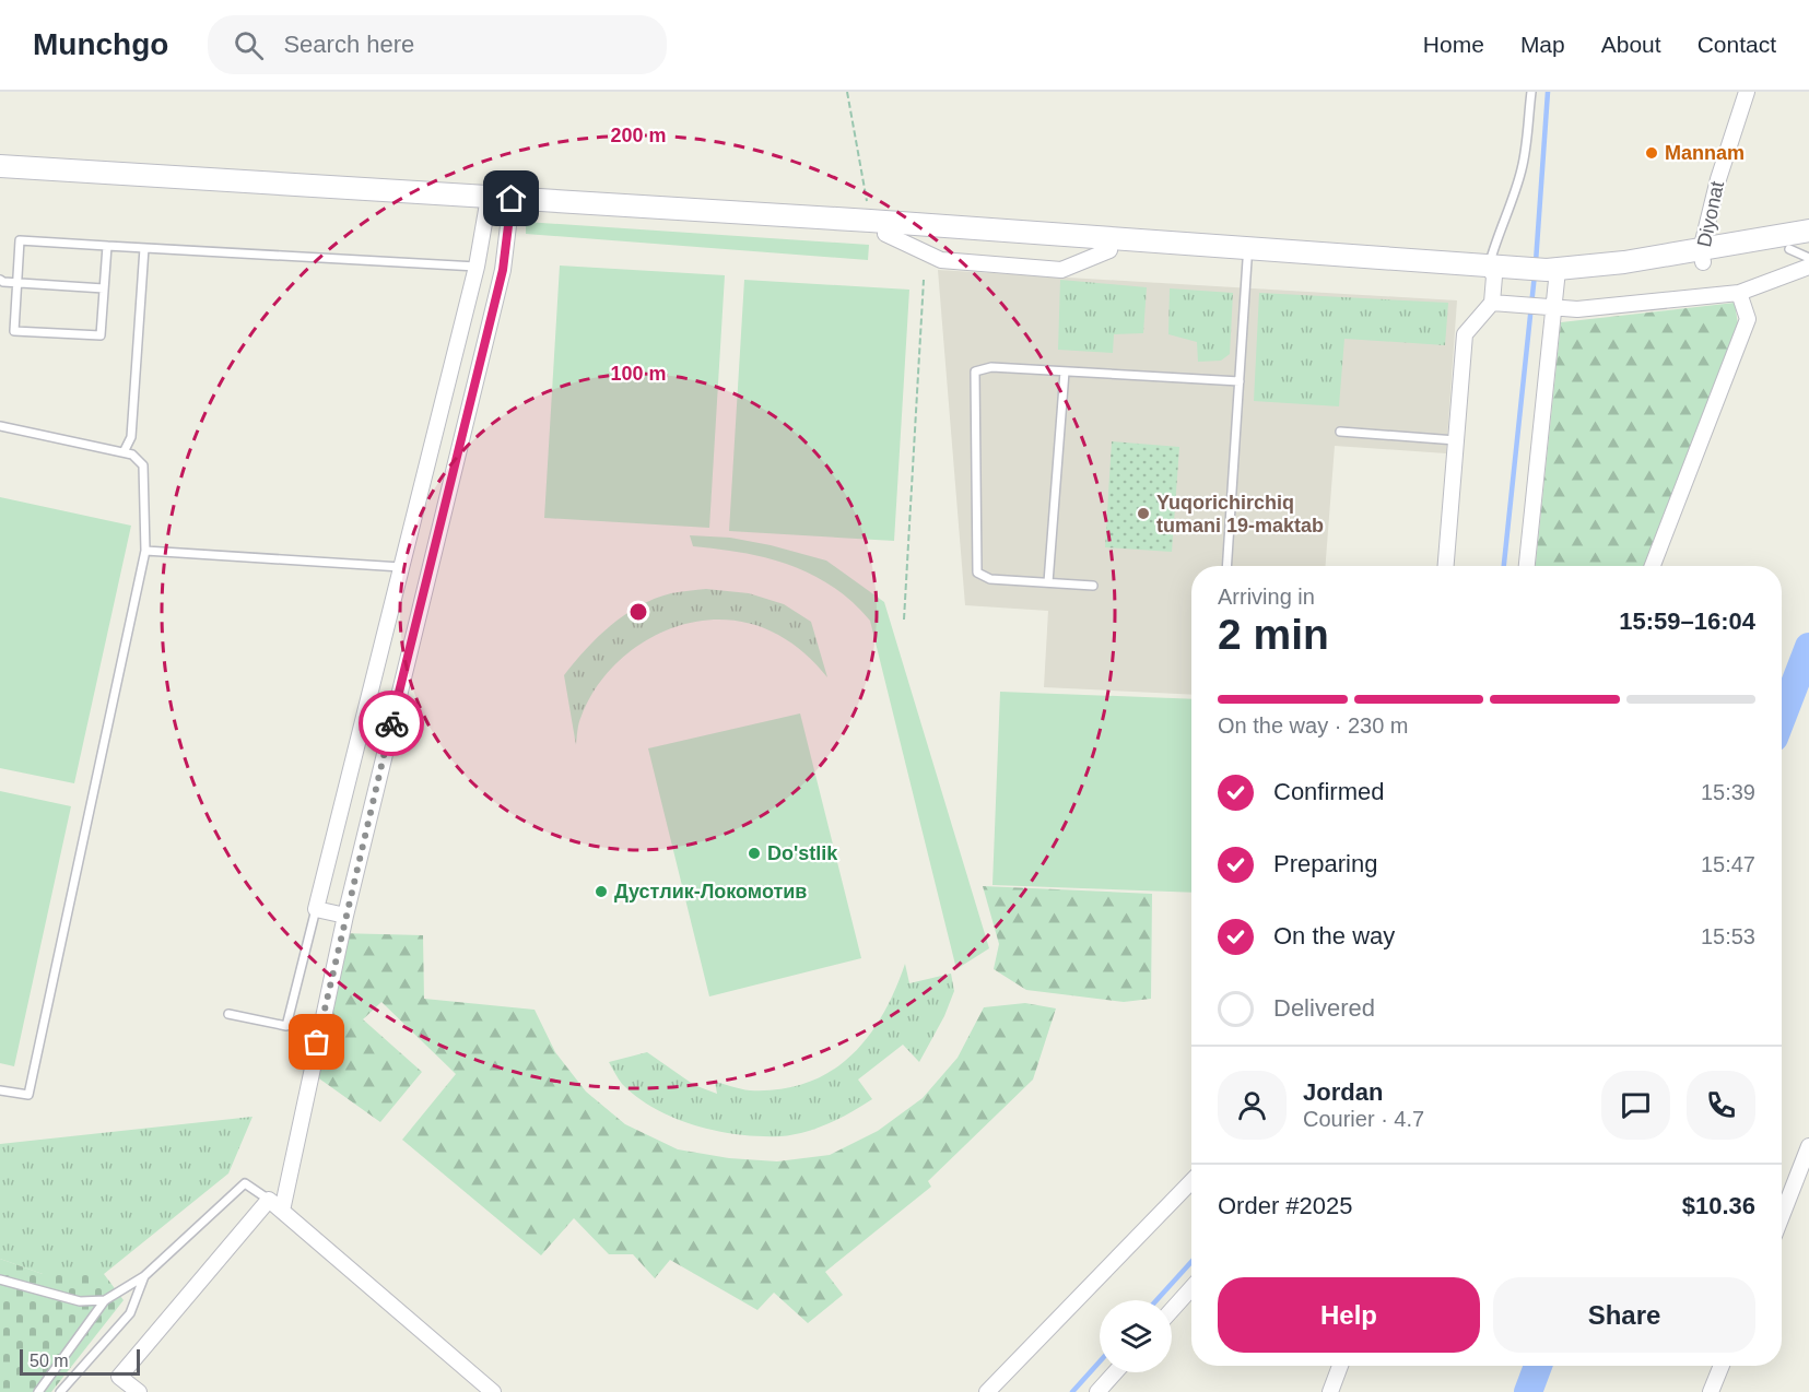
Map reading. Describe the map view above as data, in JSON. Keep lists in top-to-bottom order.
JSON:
{
  "streets": {
    "street": ["Diyonat"]
  },
  "places": [
    "Mannam",
    "Yuqorichirchiq tumani 19-maktab",
    "Do'stlik",
    "Дустлик-Локомотив"
  ],
  "scale_bar": "50 m",
  "page": {
    "header": "Munchgo",
    "search": "Search here",
    "nav": [
      "Home",
      "Map",
      "About",
      "Contact"
    ],
    "heading": ["2 min", "Arriving in", "15:59–16:04"],
    "panel": [
      "Jordan",
      "Courier · 4.7",
      "Order #2025",
      "$10.36"
    ],
    "bar": "On the way · 230 m",
    "list": [
      ["Confirmed", "15:39"],
      ["Preparing", "15:47"],
      ["On the way", "15:53"],
      "Delivered"
    ],
    "buttons": ["Help", "Share"],
    "scale": "50 m"
  },
  "rings": ["200 m", "100 m"]
}
